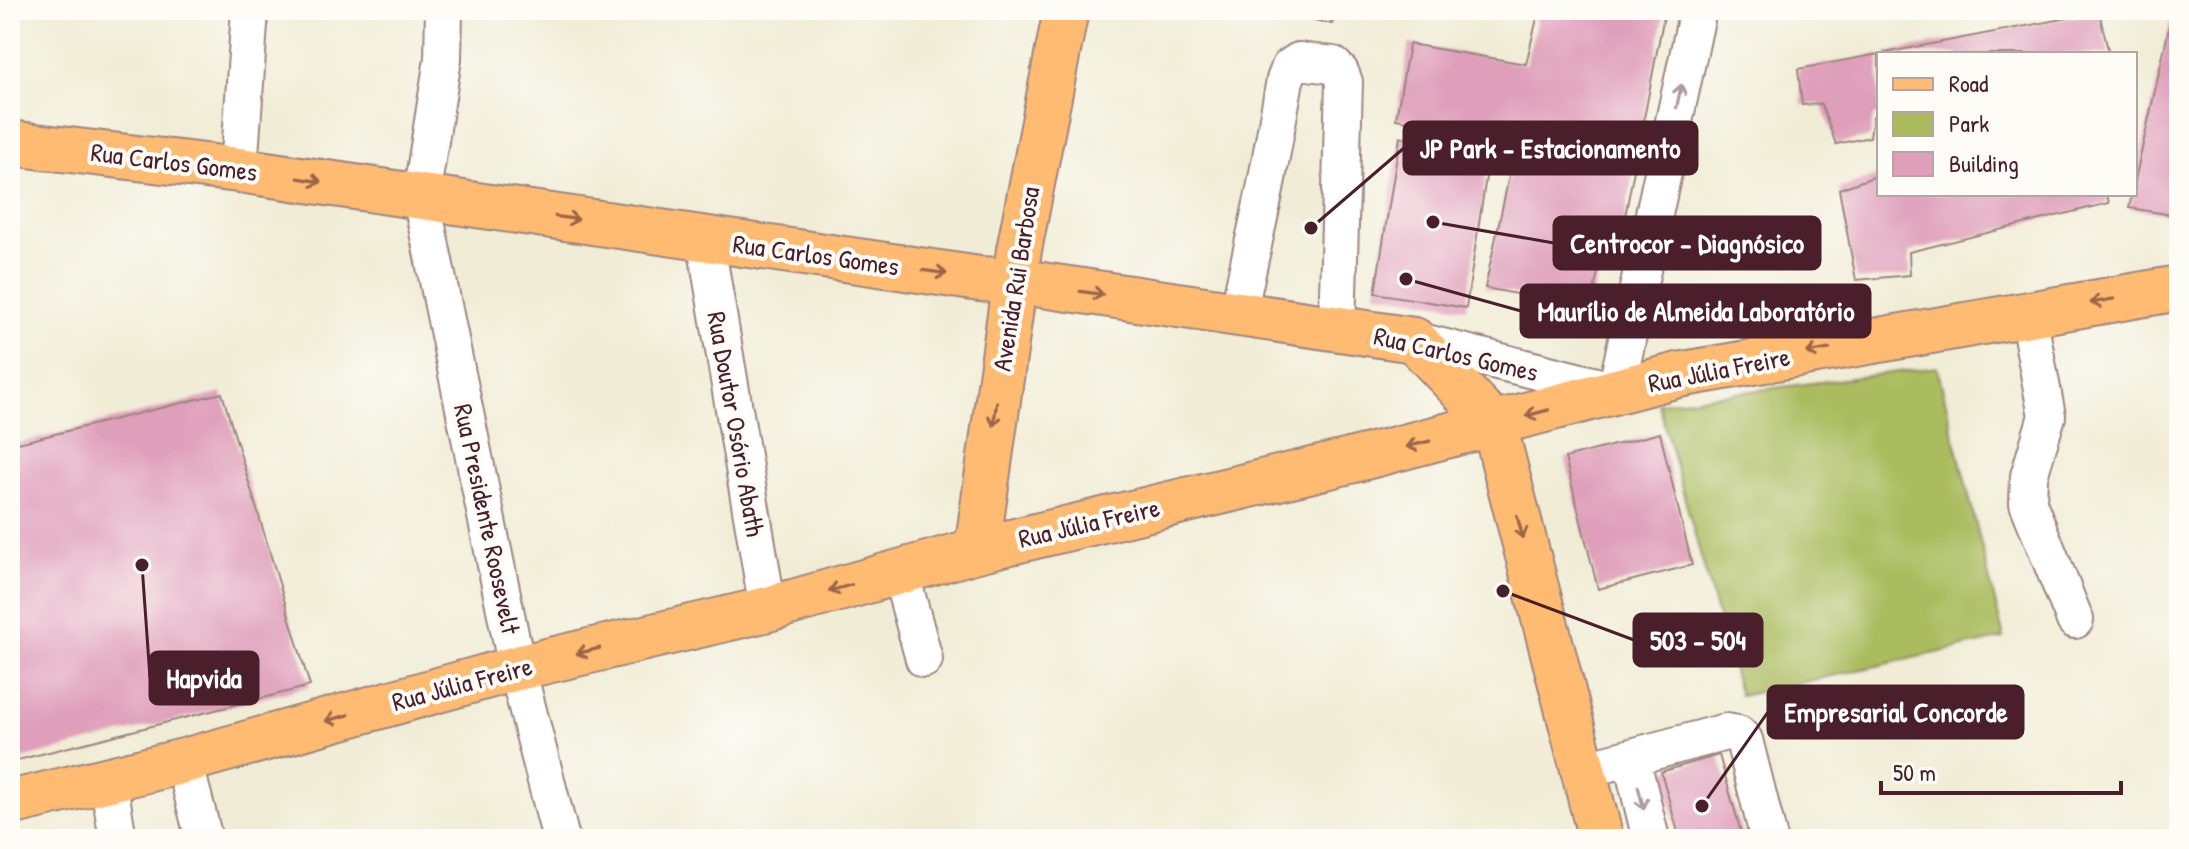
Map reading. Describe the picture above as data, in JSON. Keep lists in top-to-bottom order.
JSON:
{
  "streets": {
    "main road": ["Rua Carlos Gomes", "Avenida Rui Barbosa", "Rua Júlia Freire"],
    "street": ["Rua Doutor Osório Abath", "Rua Presidente Roosevelt"]
  },
  "crossings": [
    ["Rua Carlos Gomes", "Avenida Rui Barbosa"],
    ["Rua Carlos Gomes", "Rua Júlia Freire"],
    ["Rua Carlos Gomes", "Rua Doutor Osório Abath"],
    ["Rua Carlos Gomes", "Rua Presidente Roosevelt"],
    ["Avenida Rui Barbosa", "Rua Júlia Freire"],
    ["Rua Júlia Freire", "Rua Doutor Osório Abath"],
    ["Rua Júlia Freire", "Rua Presidente Roosevelt"]
  ],
  "one_way": ["Rua Carlos Gomes", "Avenida Rui Barbosa", "Rua Júlia Freire"],
  "places": [
    "Centrocor - Diagnósico",
    "JP Park - Estacionamento",
    "Maurílio de Almeida Laboratório",
    "Hapvida",
    "503 - 504",
    "Empresarial Concorde"
  ],
  "legend": ["Road", "Park", "Building"],
  "scale_bar": "50 m"
}
